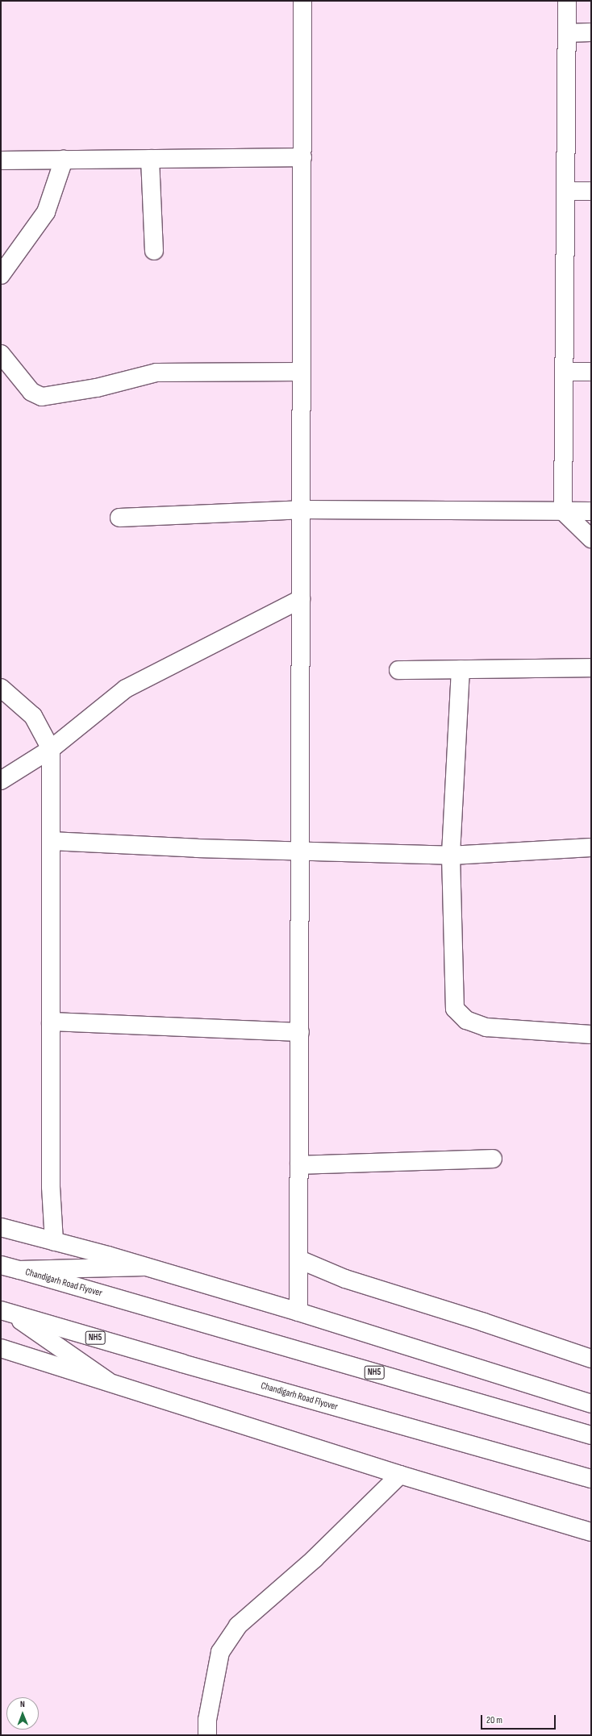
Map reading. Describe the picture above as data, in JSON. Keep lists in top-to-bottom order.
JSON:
{
  "streets": {
    "main road": ["Chandigarh Road Flyover", "NH5"]
  },
  "crossings": [
    ["Chandigarh Road Flyover", "NH5"]
  ],
  "scale_bar": "20 m",
  "north": "top"
}
